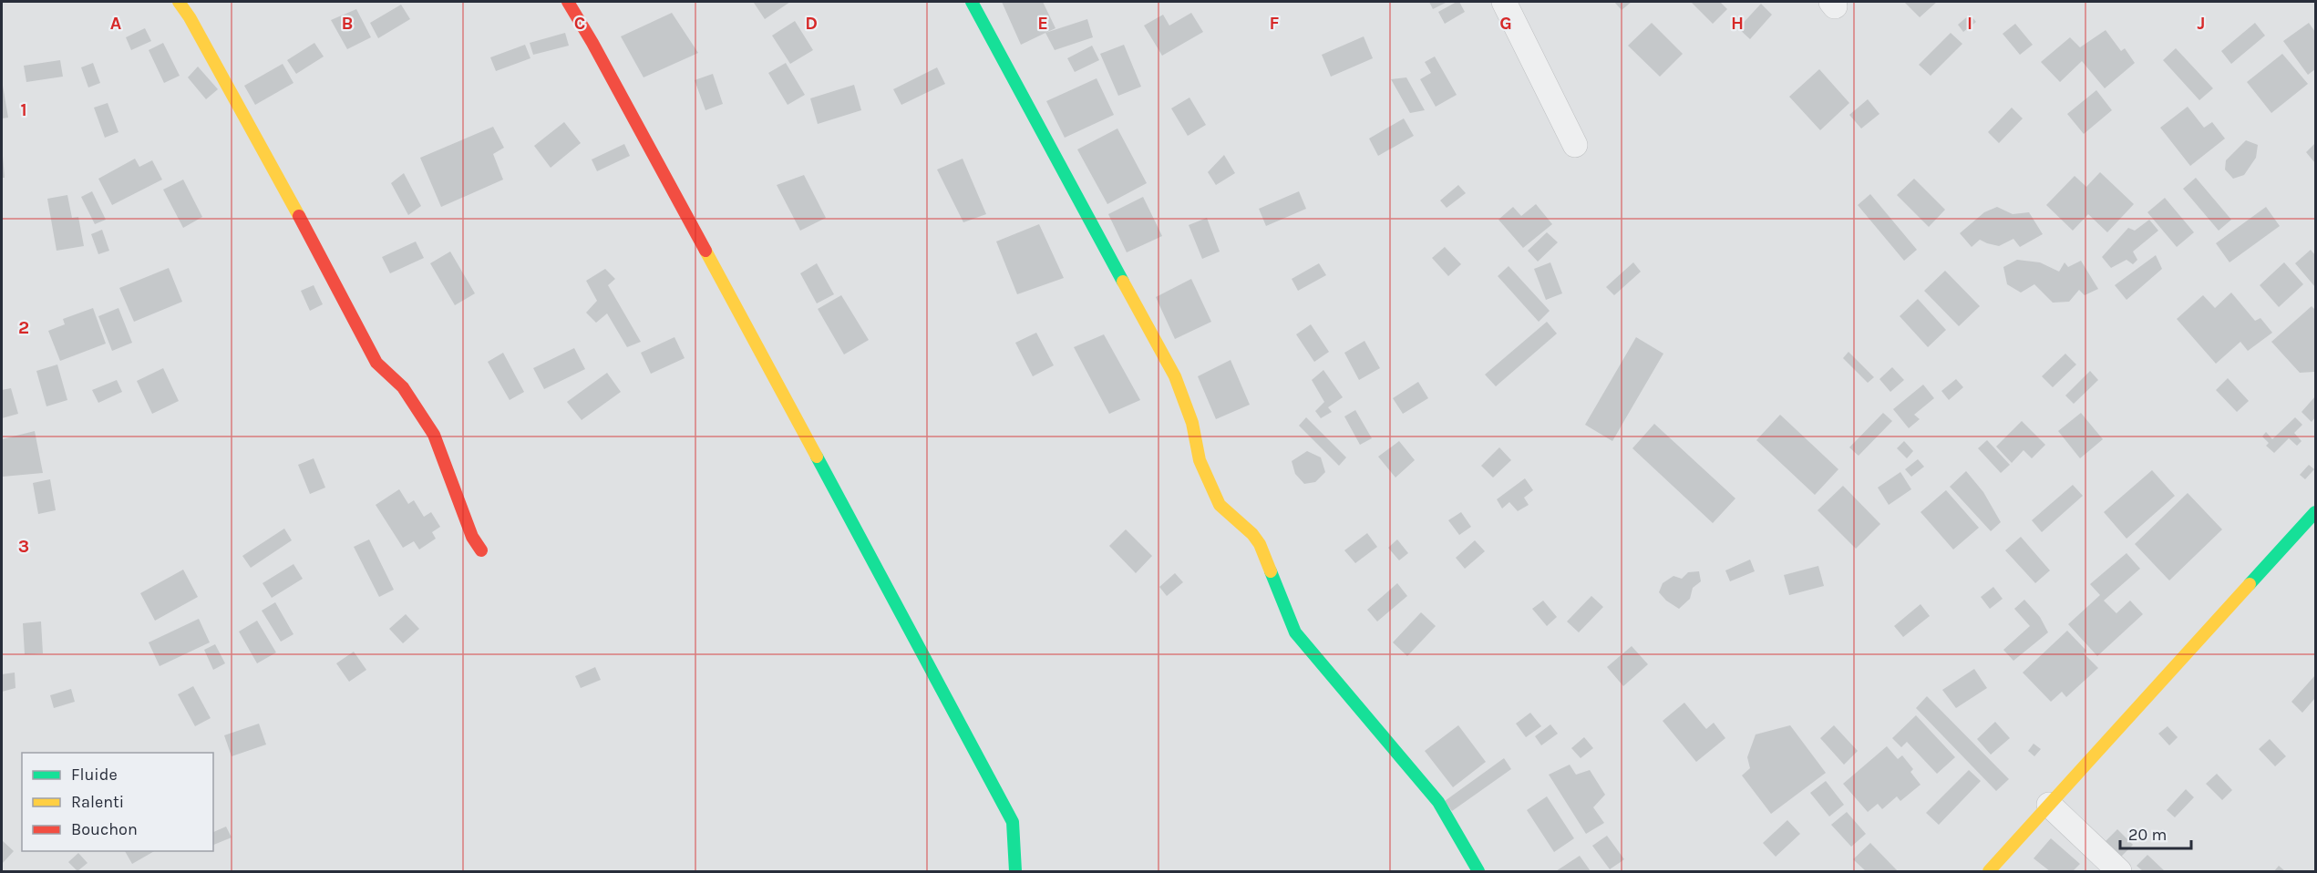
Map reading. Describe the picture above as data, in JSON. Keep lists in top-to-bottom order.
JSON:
{
  "legend": ["Fluide", "Ralenti", "Bouchon"],
  "scale_bar": "20 m",
  "grid": {
    "columns": [
      "A",
      "B",
      "C",
      "D",
      "E",
      "F",
      "G",
      "H",
      "I",
      "J"
    ],
    "rows": ["1", "2", "3"]
  }
}
